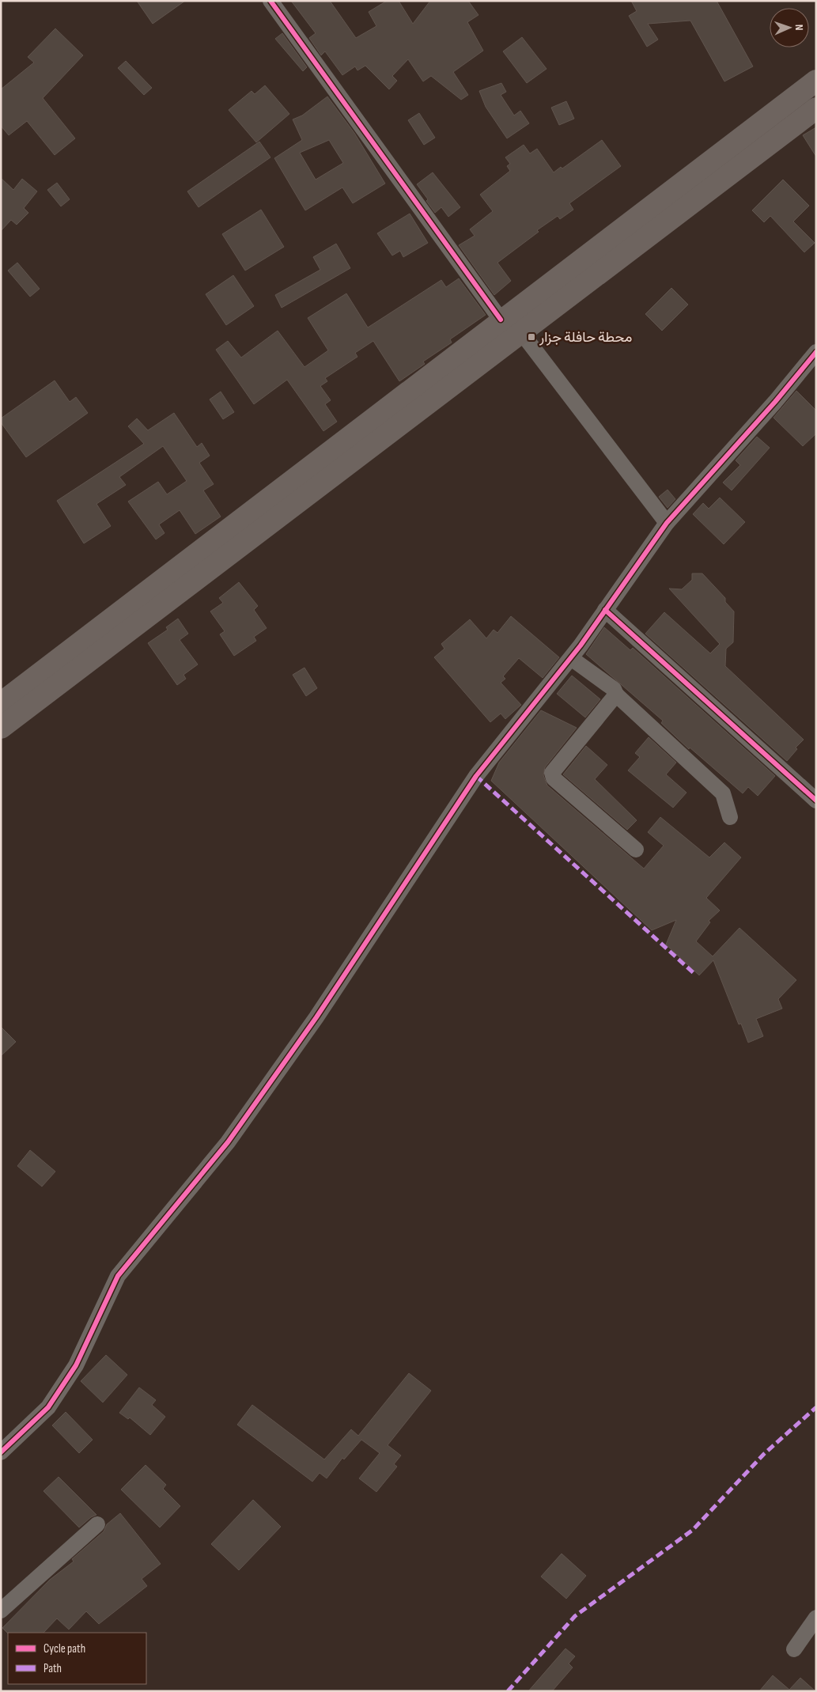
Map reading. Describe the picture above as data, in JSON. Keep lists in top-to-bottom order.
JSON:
{
  "places": {
    "transit": ["محطة حافلة جزار"]
  },
  "legend": ["Cycle path", "Path"],
  "north": "right"
}
